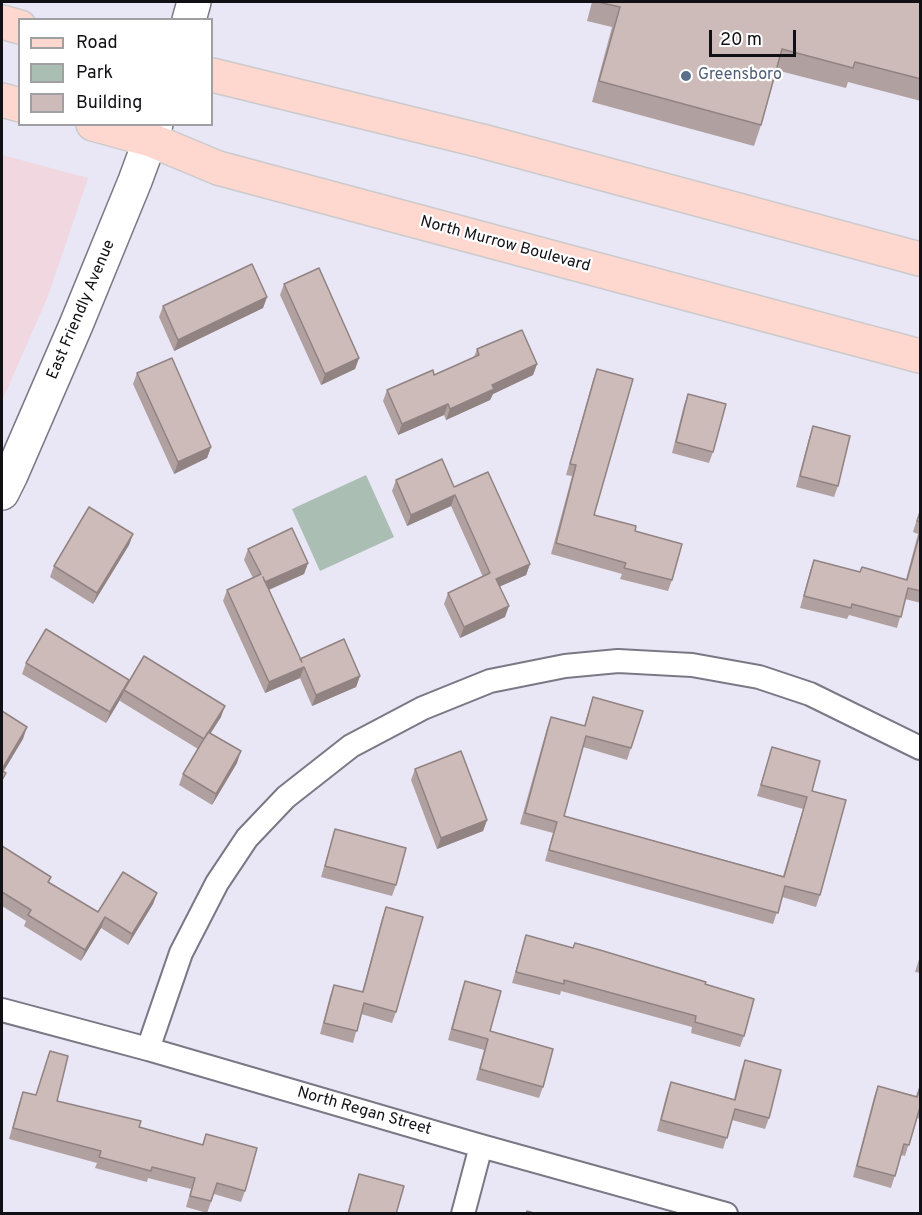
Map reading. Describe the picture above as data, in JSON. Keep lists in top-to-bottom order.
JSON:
{
  "streets": {
    "main road": ["North Murrow Boulevard", "East Friendly Avenue"],
    "street": ["North Regan Street"]
  },
  "crossings": [
    ["North Murrow Boulevard", "East Friendly Avenue"]
  ],
  "places": ["Greensboro"],
  "legend": ["Road", "Park", "Building"],
  "scale_bar": "20 m"
}
